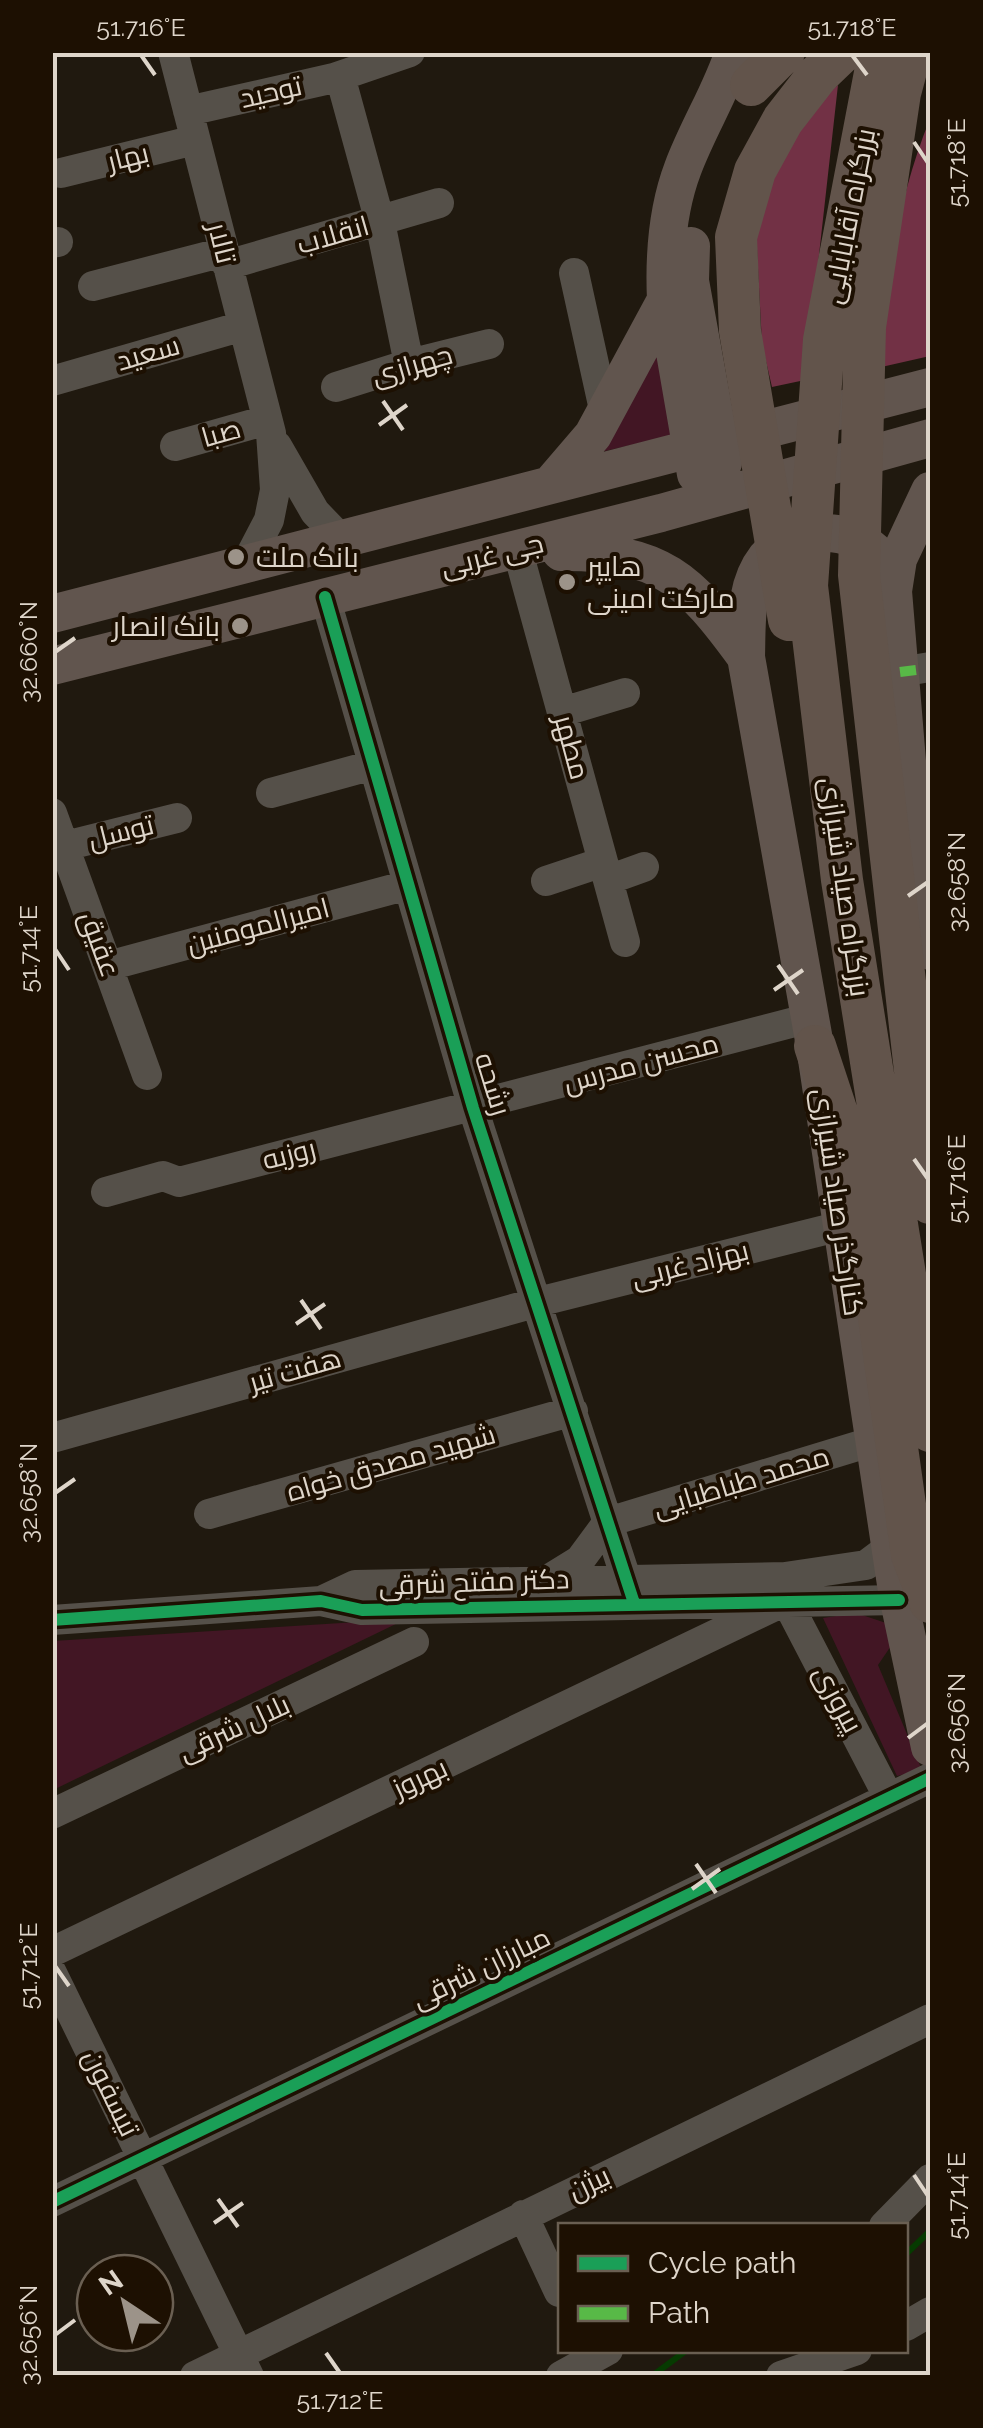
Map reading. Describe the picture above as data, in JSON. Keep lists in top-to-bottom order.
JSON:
{
  "streets": {
    "highway": ["بزرگراه آقابابایی", "بزرگراه صیاد شیرازی"],
    "main road": ["جی غربی", "کنارگذر صیاد شیرازی"],
    "street": [
      "توحید",
      "بهار",
      "انقلاب",
      "تالار",
      "سعید",
      "چهرازی",
      "صبا",
      "مطهر",
      "توسل",
      "امیرالمومنین",
      "عقیق",
      "محسن مدرس",
      "رشحه",
      "روزبه",
      "بهزاد غربی",
      "هفت تیر",
      "شهید مصدق خواه",
      "محمد طباطبایی",
      "دکتر مفتح شرقی",
      "پیروزی",
      "بلال شرقی",
      "بهروز",
      "مبارزان شرقی",
      "تیسفون",
      "بیژن"
    ]
  },
  "crossings": [
    ["توحید", "بهار"],
    ["توحید", "تالار"],
    ["بهار", "تالار"],
    ["بزرگراه آقابابایی", "بزرگراه صیاد شیرازی"],
    ["انقلاب", "تالار"],
    ["تالار", "سعید"],
    ["تالار", "صبا"],
    ["جی غربی", "مطهر"],
    ["جی غربی", "رشحه"],
    ["توسل", "عقیق"],
    ["امیرالمومنین", "عقیق"],
    ["امیرالمومنین", "رشحه"],
    ["محسن مدرس", "رشحه"],
    ["محسن مدرس", "روزبه"],
    ["محسن مدرس", "کنارگذر صیاد شیرازی"],
    ["رشحه", "روزبه"],
    ["رشحه", "بهزاد غربی"],
    ["رشحه", "هفت تیر"],
    ["رشحه", "شهید مصدق خواه"],
    ["رشحه", "محمد طباطبایی"],
    ["رشحه", "دکتر مفتح شرقی"],
    ["کنارگذر صیاد شیرازی", "بهزاد غربی"],
    ["کنارگذر صیاد شیرازی", "محمد طباطبایی"],
    ["کنارگذر صیاد شیرازی", "دکتر مفتح شرقی"],
    ["بهزاد غربی", "هفت تیر"],
    ["دکتر مفتح شرقی", "پیروزی"],
    ["دکتر مفتح شرقی", "بهروز"],
    ["پیروزی", "بهروز"],
    ["پیروزی", "مبارزان شرقی"],
    ["مبارزان شرقی", "تیسفون"],
    ["تیسفون", "بیژن"]
  ],
  "places": ["بانک ملت", "هایپر مارکت امینی", "بانک انصار"],
  "legend": ["Cycle path", "Path"],
  "north": "top left",
  "coordinates": [
    "51.716°E",
    "51.718°E",
    "32.660°N",
    "32.658°N",
    "51.714°E",
    "32.656°N",
    "51.712°E"
  ]
}
